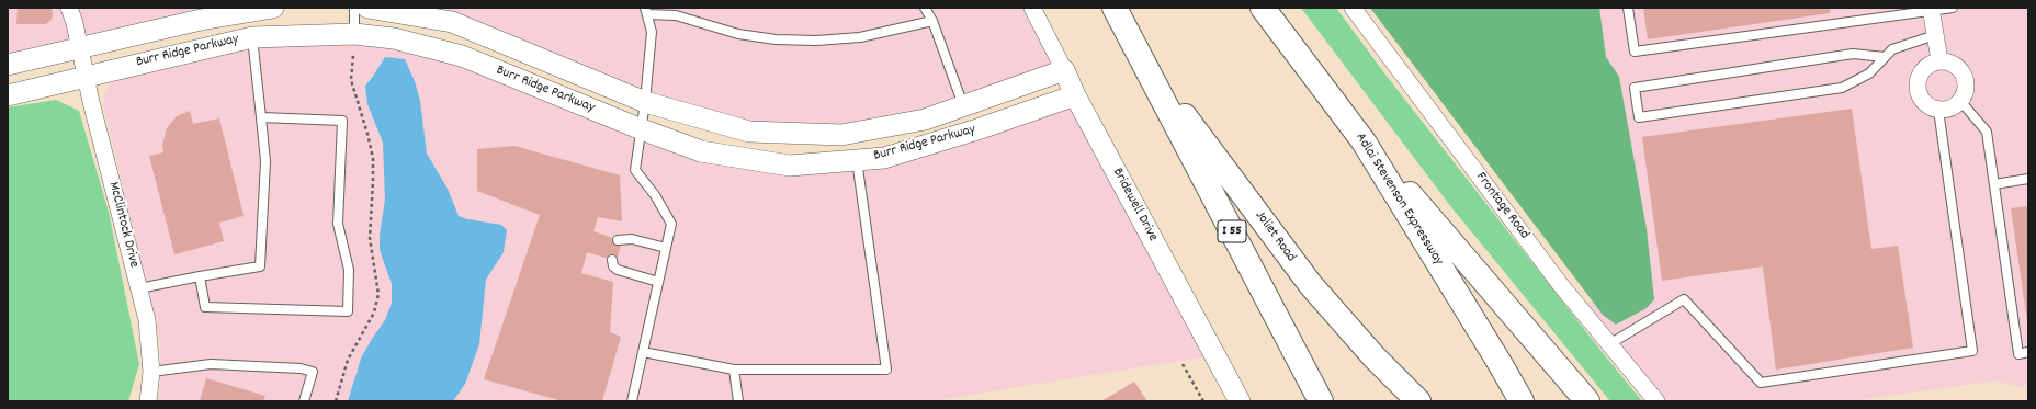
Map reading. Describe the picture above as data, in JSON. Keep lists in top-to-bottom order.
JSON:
{
  "streets": {
    "highway": ["Adlai Stevenson Expressway", "I 55", "Joliet Road"],
    "street": [
      "Burr Ridge Parkway",
      "Bridewell Drive",
      "Frontage Road",
      "McClintock Drive"
    ]
  },
  "crossings": [
    ["Burr Ridge Parkway", "Bridewell Drive"],
    ["Burr Ridge Parkway", "McClintock Drive"],
    ["I 55", "Joliet Road"]
  ]
}
